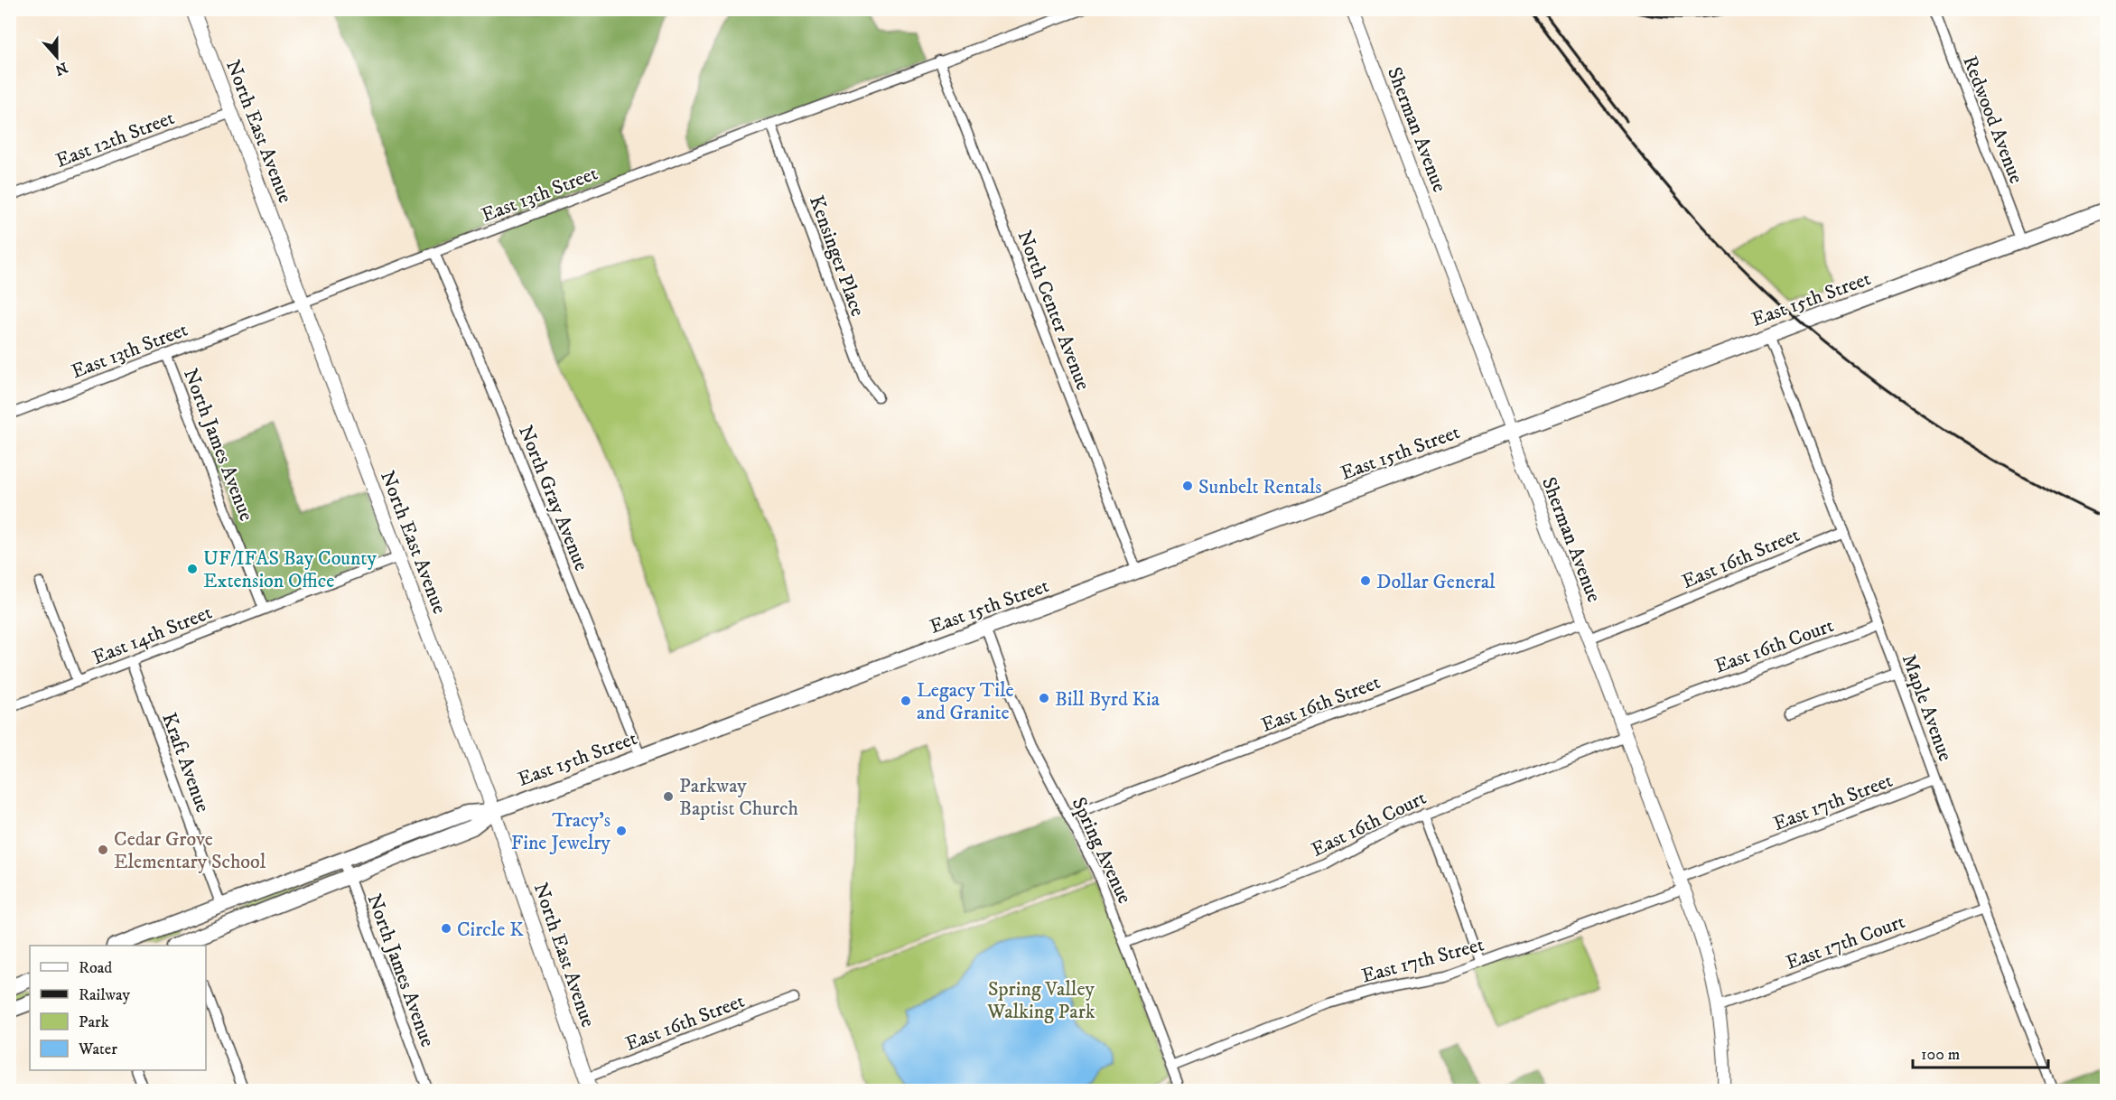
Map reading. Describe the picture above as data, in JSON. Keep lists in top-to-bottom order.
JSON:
{
  "streets": {
    "main road": ["North East Avenue", "East 15th Street"],
    "street": [
      "Redwood Avenue",
      "Sherman Avenue",
      "East 12th Street",
      "East 13th Street",
      "Kensinger Place",
      "North Center Avenue",
      "North James Avenue",
      "North Gray Avenue",
      "East 16th Street",
      "East 14th Street",
      "East 16th Court",
      "Maple Avenue",
      "Kraft Avenue",
      "East 17th Street",
      "Spring Avenue",
      "East 17th Court"
    ]
  },
  "crossings": [
    ["Redwood Avenue", "East 15th Street"],
    ["Sherman Avenue", "East 15th Street"],
    ["Sherman Avenue", "East 16th Street"],
    ["Sherman Avenue", "East 16th Court"],
    ["Sherman Avenue", "East 17th Street"],
    ["Sherman Avenue", "East 17th Court"],
    ["North East Avenue", "East 12th Street"],
    ["North East Avenue", "East 13th Street"],
    ["North East Avenue", "East 15th Street"],
    ["North East Avenue", "East 16th Street"],
    ["North East Avenue", "East 14th Street"],
    ["East 13th Street", "Kensinger Place"],
    ["East 13th Street", "North Center Avenue"],
    ["East 13th Street", "North James Avenue"],
    ["East 13th Street", "North Gray Avenue"],
    ["East 15th Street", "North Center Avenue"],
    ["East 15th Street", "North James Avenue"],
    ["East 15th Street", "North Gray Avenue"],
    ["East 15th Street", "Maple Avenue"],
    ["East 15th Street", "Kraft Avenue"],
    ["East 15th Street", "Spring Avenue"],
    ["North James Avenue", "East 14th Street"],
    ["East 16th Street", "Maple Avenue"],
    ["East 16th Street", "Spring Avenue"],
    ["East 14th Street", "Kraft Avenue"],
    ["East 16th Court", "Maple Avenue"],
    ["East 16th Court", "Spring Avenue"],
    ["Maple Avenue", "East 17th Street"],
    ["Maple Avenue", "East 17th Court"],
    ["East 17th Street", "Spring Avenue"]
  ],
  "parks": ["Spring Valley Walking Park"],
  "places": [
    "Sunbelt Rentals",
    "UF/IFAS Bay County Extension Office",
    "Dollar General",
    "Bill Byrd Kia",
    "Legacy Tile and Granite",
    "Parkway Baptist Church",
    "Tracy's Fine Jewelry",
    "Cedar Grove Elementary School",
    "Circle K"
  ],
  "legend": [
    "Road",
    "Railway",
    "Park",
    "Water"
  ],
  "scale_bar": "100 m",
  "north": "bottom"
}
